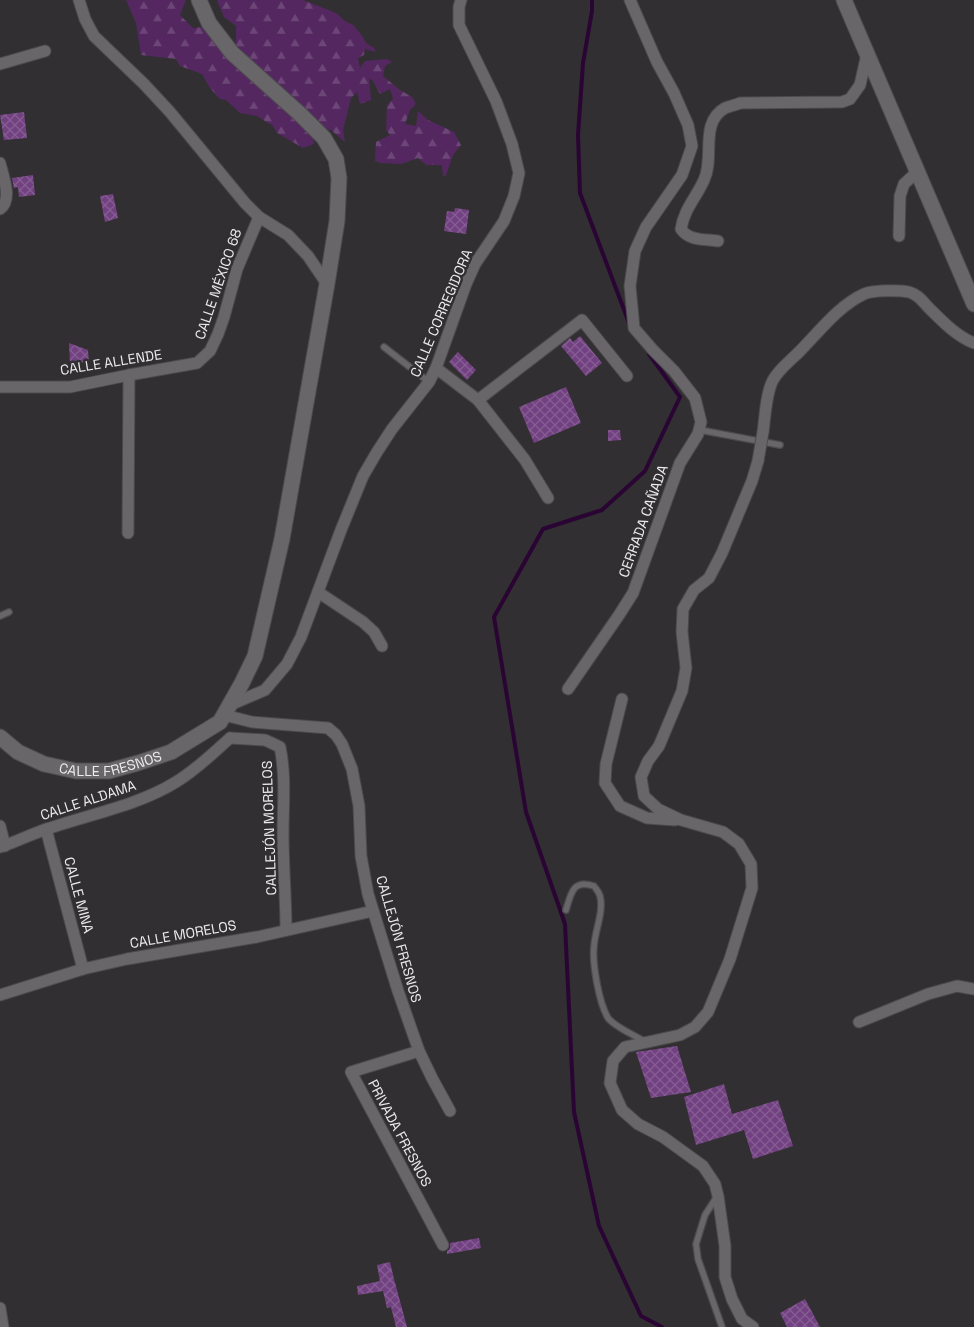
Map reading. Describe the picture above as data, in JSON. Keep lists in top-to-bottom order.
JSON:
{
  "streets": {
    "street": [
      "CALLE MÉXICO 68",
      "CALLE CORREGIDORA",
      "CALLE ALLENDE",
      "CERRADA CAÑADA",
      "CALLE FRESNOS",
      "CALLE ALDAMA",
      "CALLEJÓN MORELOS",
      "CALLE MINA",
      "CALLE MORELOS",
      "CALLEJÓN FRESNOS",
      "PRIVADA FRESNOS"
    ]
  },
  "crossings": [
    ["CALLE MÉXICO 68", "CALLE ALLENDE"],
    ["CALLE CORREGIDORA", "CALLE FRESNOS"],
    ["CALLE CORREGIDORA", "CALLEJÓN FRESNOS"],
    ["CALLE FRESNOS", "CALLEJÓN FRESNOS"],
    ["CALLE ALDAMA", "CALLEJÓN MORELOS"],
    ["CALLE ALDAMA", "CALLE MINA"],
    ["CALLEJÓN MORELOS", "CALLE MORELOS"],
    ["CALLE MINA", "CALLE MORELOS"],
    ["CALLE MORELOS", "CALLEJÓN FRESNOS"],
    ["CALLEJÓN FRESNOS", "PRIVADA FRESNOS"]
  ]
}
